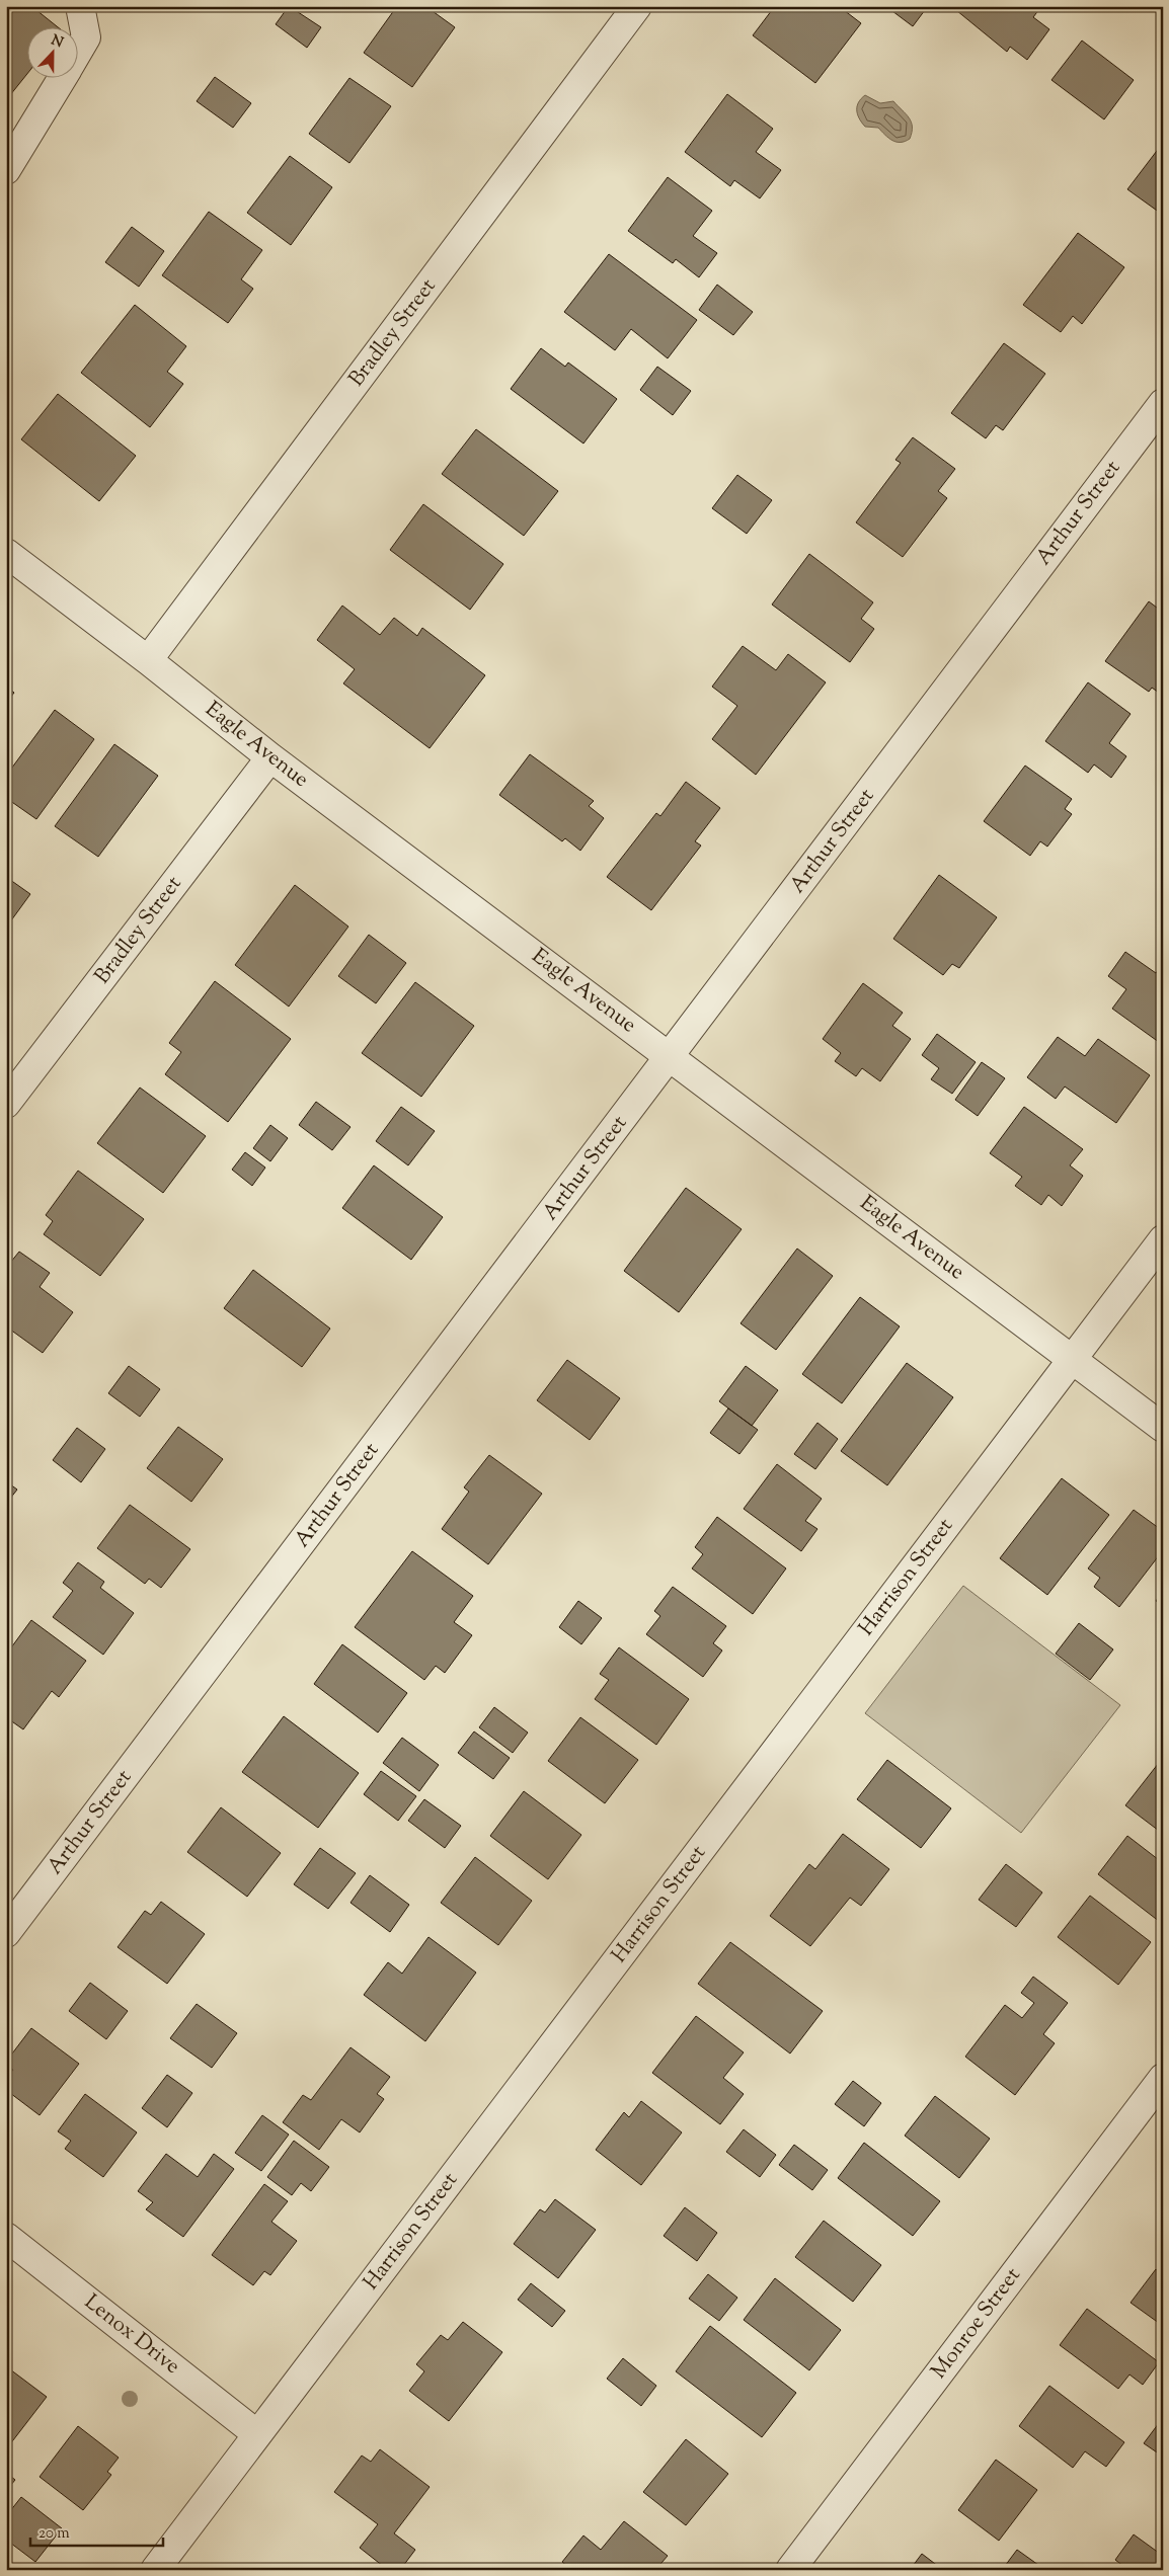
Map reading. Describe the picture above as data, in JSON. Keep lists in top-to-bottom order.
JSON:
{
  "streets": {
    "street": [
      "Bradley Street",
      "Arthur Street",
      "Eagle Avenue",
      "Harrison Street",
      "Monroe Street",
      "Lenox Drive"
    ]
  },
  "crossings": [
    ["Bradley Street", "Eagle Avenue"],
    ["Arthur Street", "Eagle Avenue"],
    ["Eagle Avenue", "Harrison Street"],
    ["Harrison Street", "Lenox Drive"]
  ],
  "scale_bar": "20 m",
  "north": "top"
}
